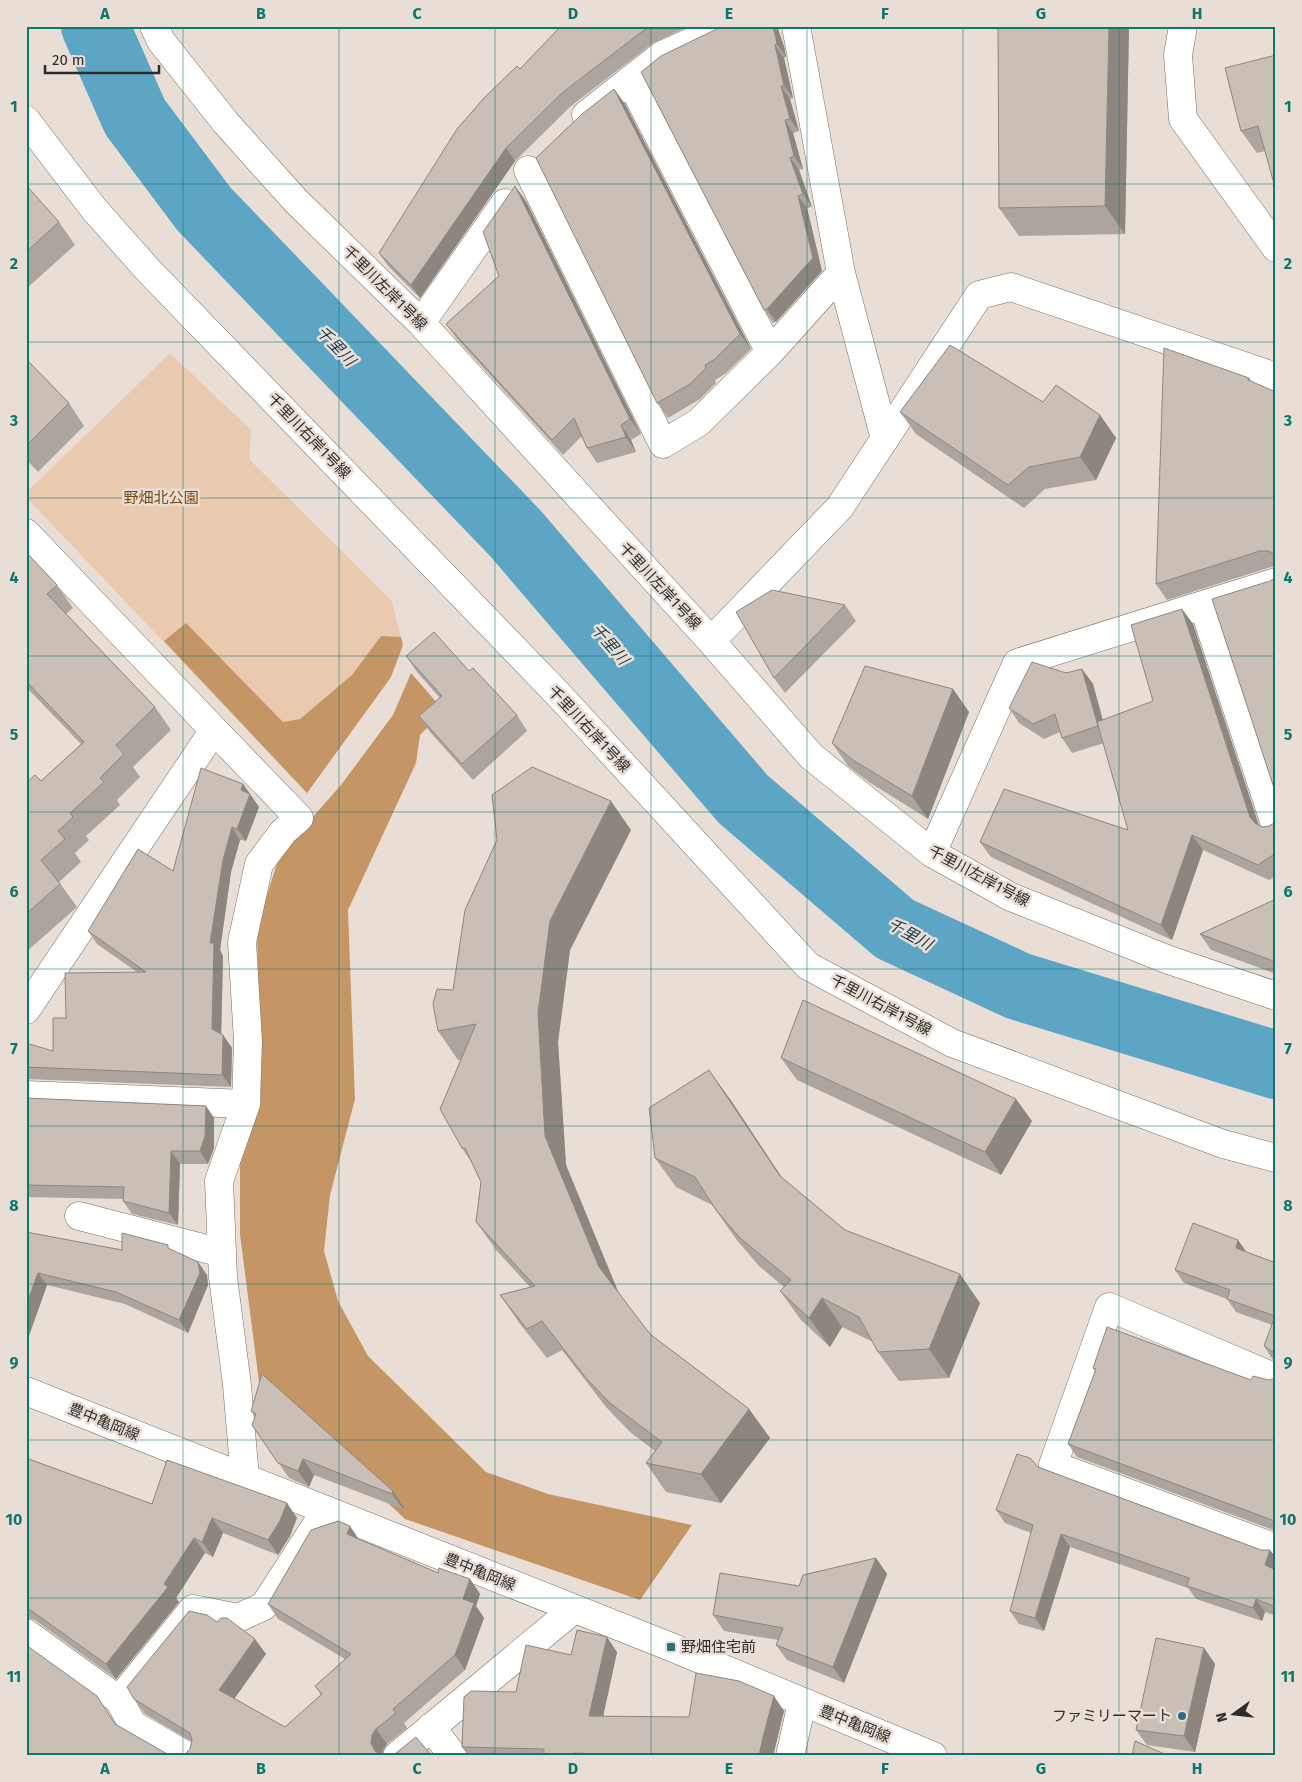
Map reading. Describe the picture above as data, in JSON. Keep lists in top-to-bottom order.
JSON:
{
  "streets": {
    "street": ["千里川左岸1号線", "千里川右岸1号線", "豊中亀岡線"]
  },
  "water": ["千里川"],
  "parks": ["野畑北公園"],
  "places": {
    "transit": ["野畑住宅前"],
    "other": ["ファミリーマート"]
  },
  "scale_bar": "20 m",
  "north": "left",
  "grid": {
    "columns": [
      "A",
      "B",
      "C",
      "D",
      "E",
      "F",
      "G",
      "H"
    ],
    "rows": [
      "1",
      "2",
      "3",
      "4",
      "5",
      "6",
      "7",
      "8",
      "9",
      "10",
      "11"
    ]
  }
}
